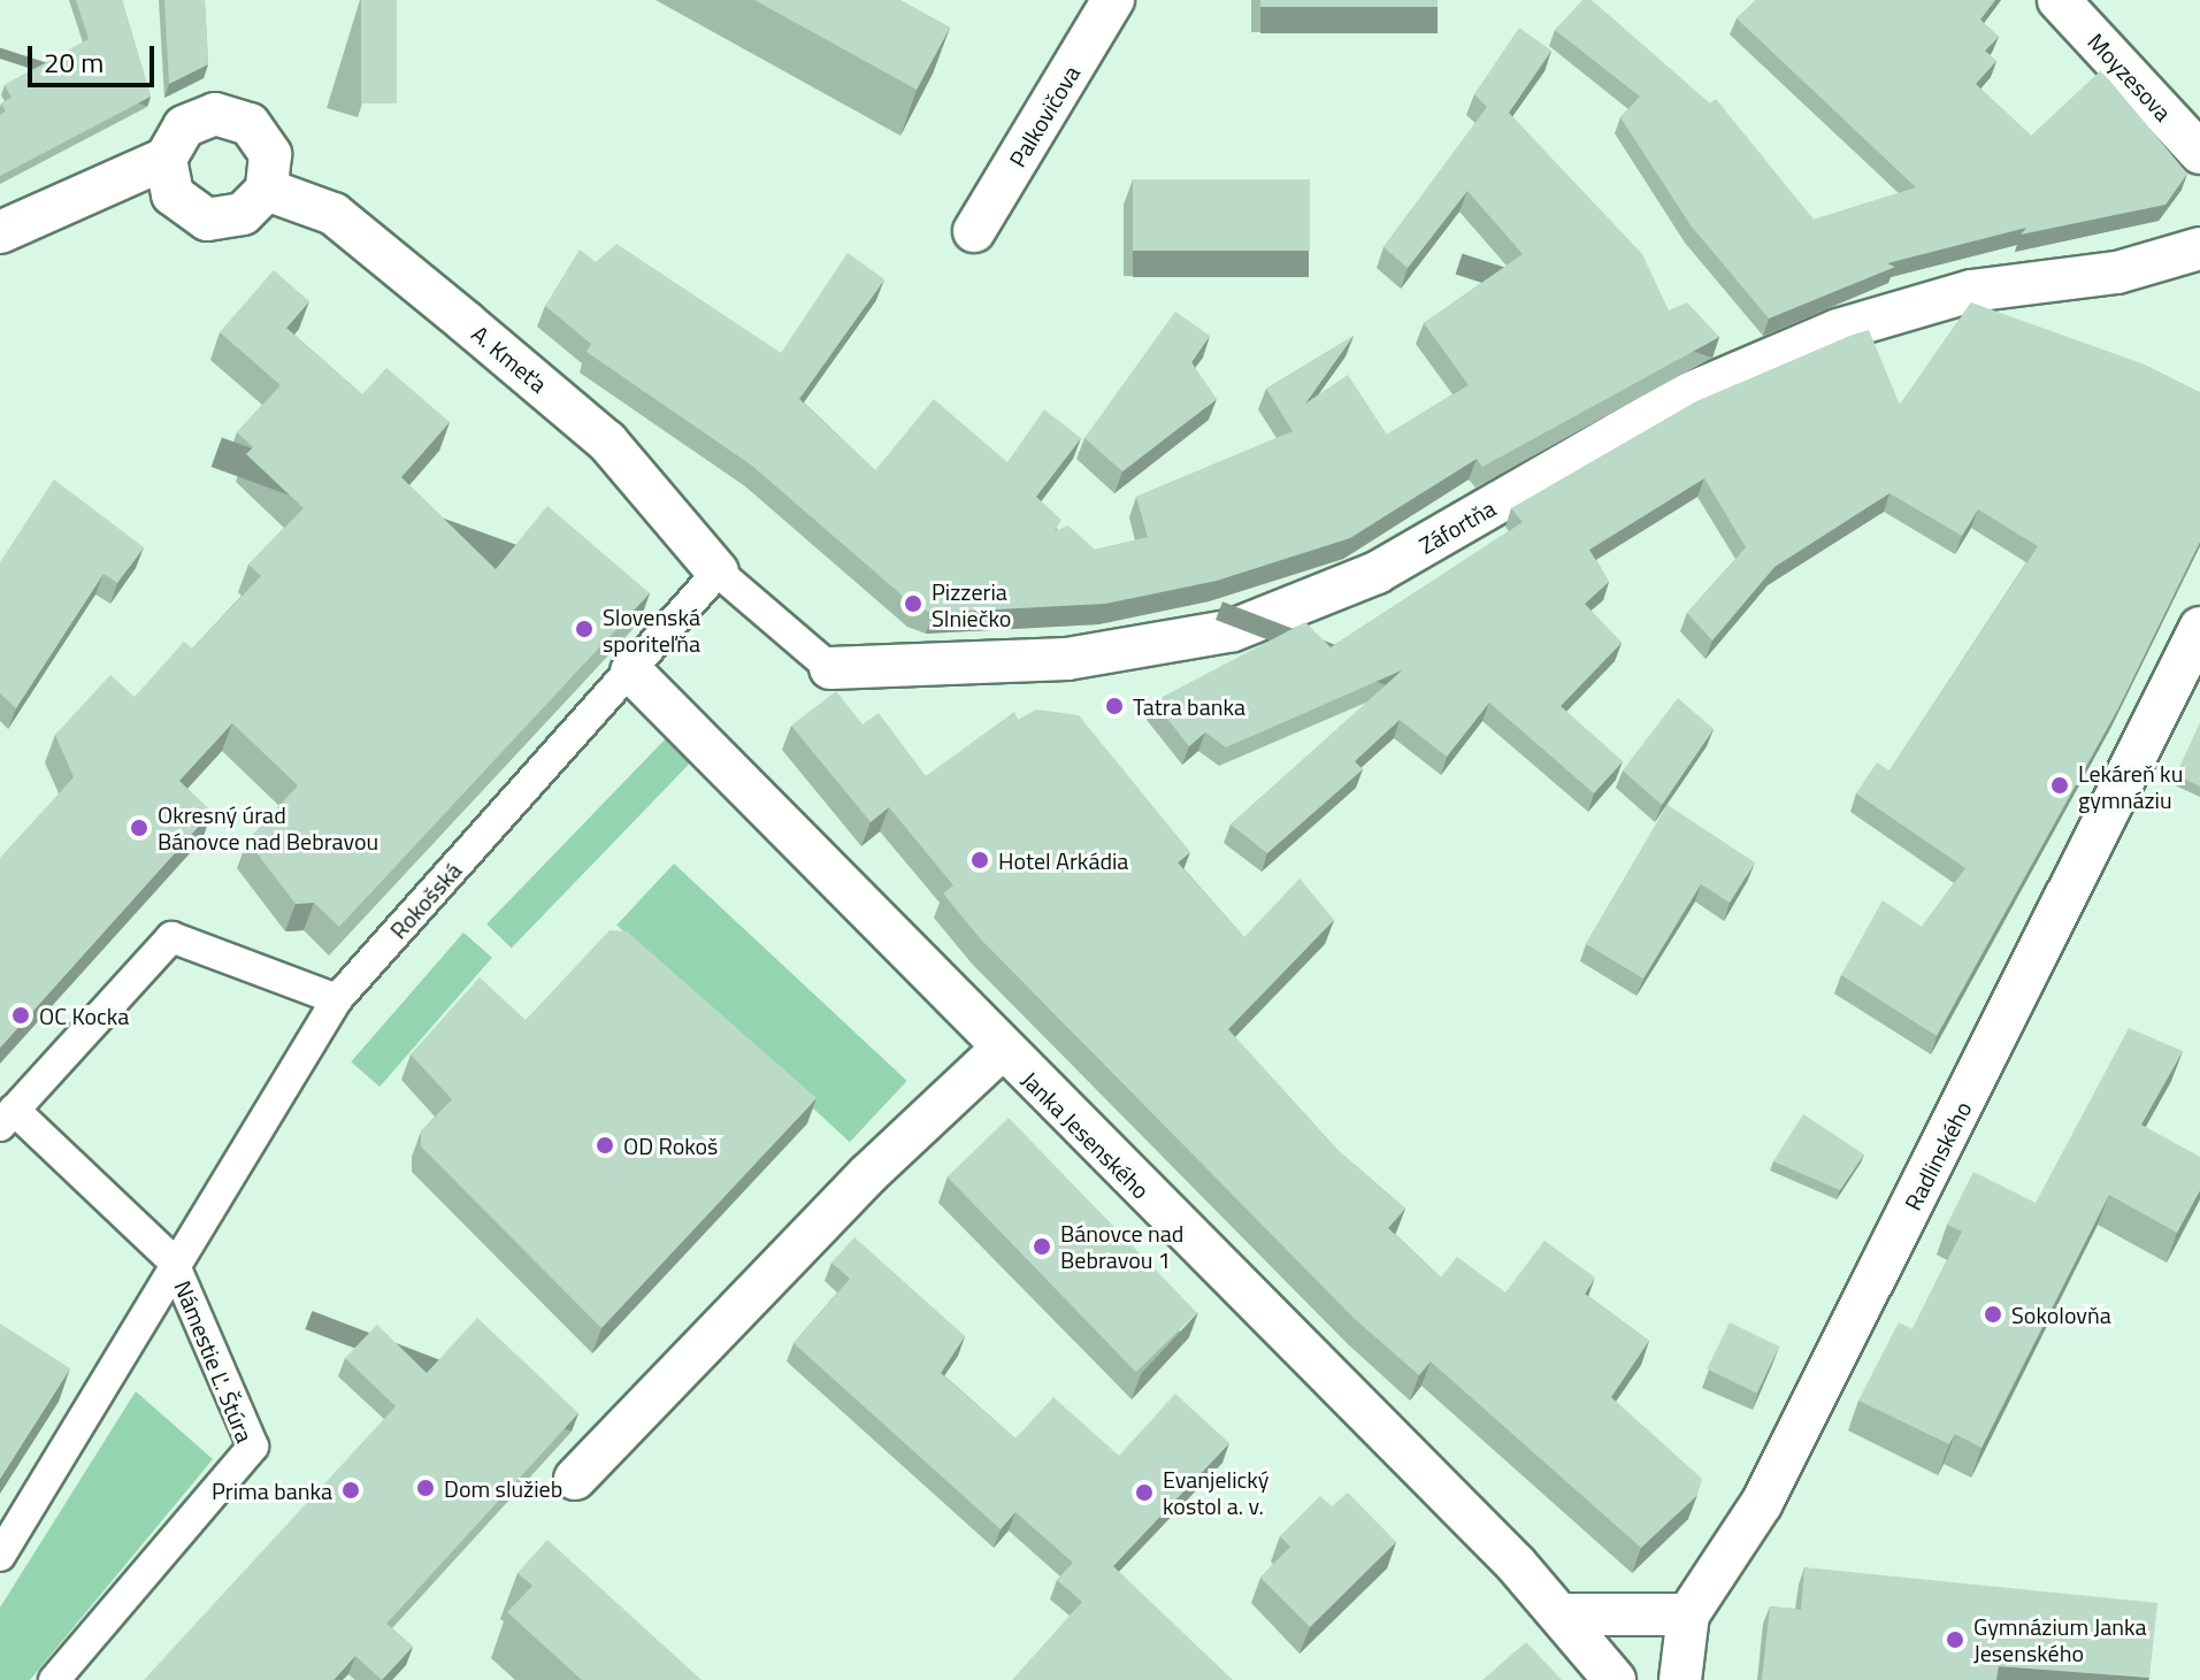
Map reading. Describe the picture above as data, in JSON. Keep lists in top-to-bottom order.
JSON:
{
  "streets": {
    "street": [
      "Moyzesova",
      "Palkovičova",
      "A. Kmeťa",
      "Záfortňa",
      "Rokošská",
      "Janka Jesenského",
      "Radlinského",
      "Námestie Ľ. Štúra"
    ]
  },
  "crossings": [
    ["A. Kmeťa", "Záfortňa"],
    ["A. Kmeťa", "Rokošská"],
    ["Záfortňa", "Rokošská"],
    ["Rokošská", "Janka Jesenského"],
    ["Rokošská", "Námestie Ľ. Štúra"]
  ],
  "places": [
    "Pizzeria Slniečko",
    "Slovenská sporiteľňa",
    "Tatra banka",
    "Lekáreň ku gymnáziu",
    "Okresný úrad Bánovce nad Bebravou",
    "Hotel Arkádia",
    "OC Kocka",
    "OD Rokoš",
    "Bánovce nad Bebravou 1",
    "Sokolovňa",
    "Dom služieb",
    "Prima banka",
    "Evanjelický kostol a. v.",
    "Gymnázium Janka Jesenského"
  ],
  "scale_bar": "20 m"
}
